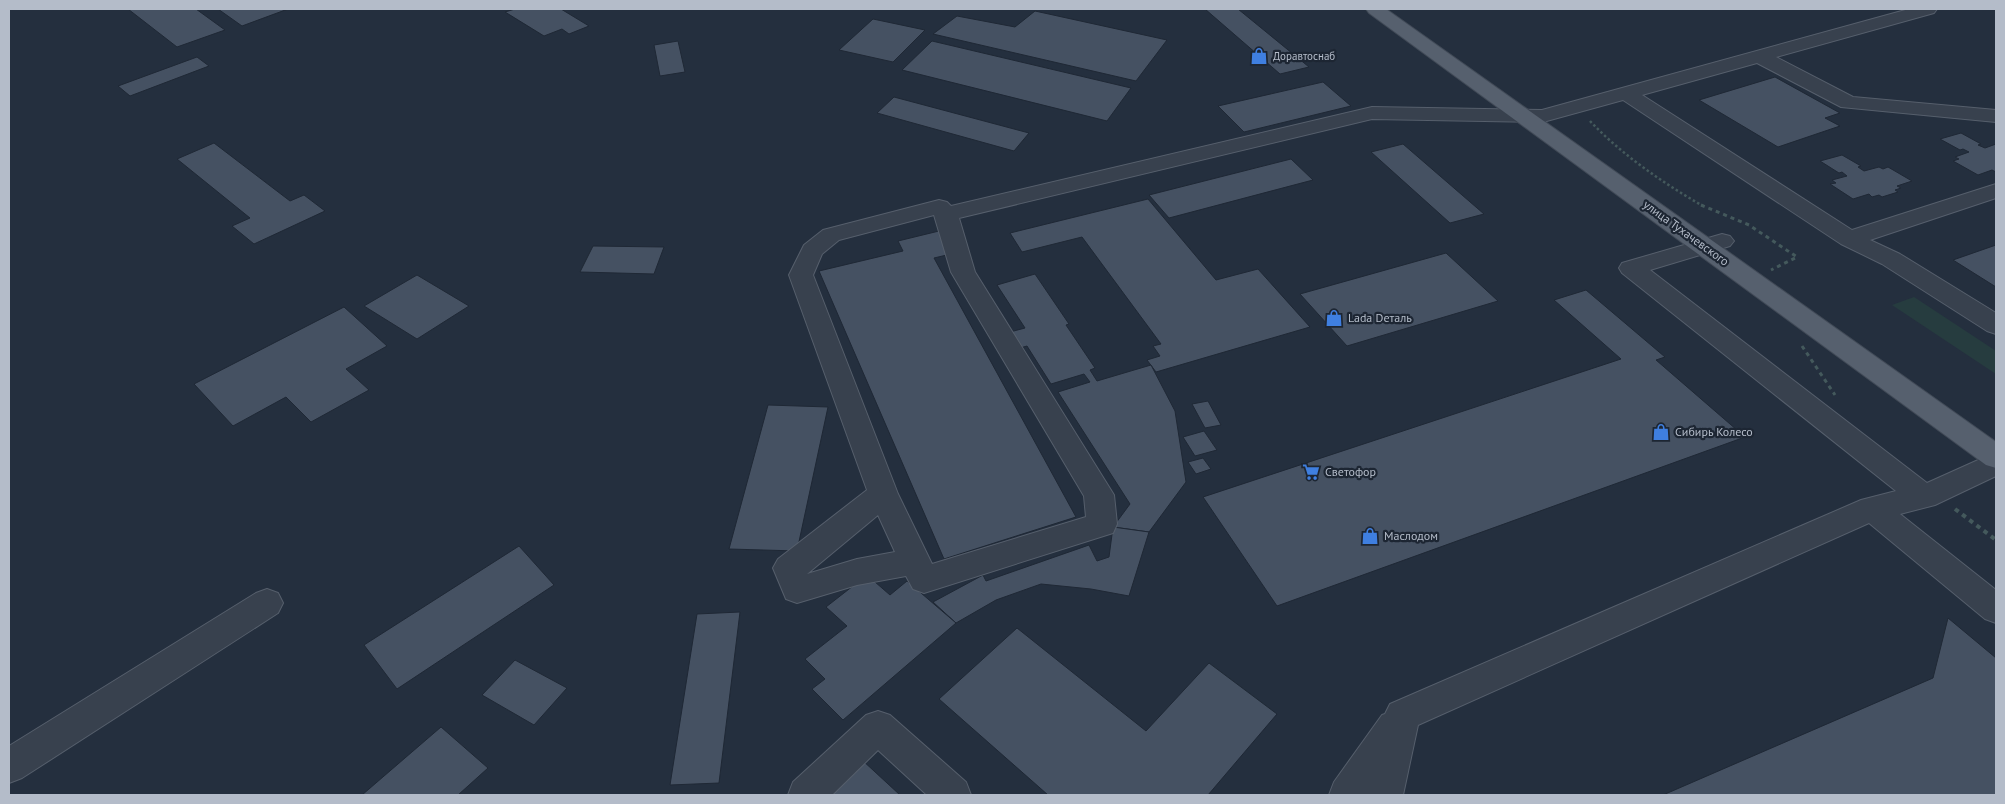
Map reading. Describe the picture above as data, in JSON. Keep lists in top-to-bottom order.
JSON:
{
  "streets": {
    "main road": ["улица Тухачевского"]
  },
  "places": {
    "shop": [
      "Доравтоснаб",
      "Lada Dеталь",
      "Сибирь Колесо",
      "Маслодом"
    ],
    "supermarket": ["Светофор"]
  }
}
